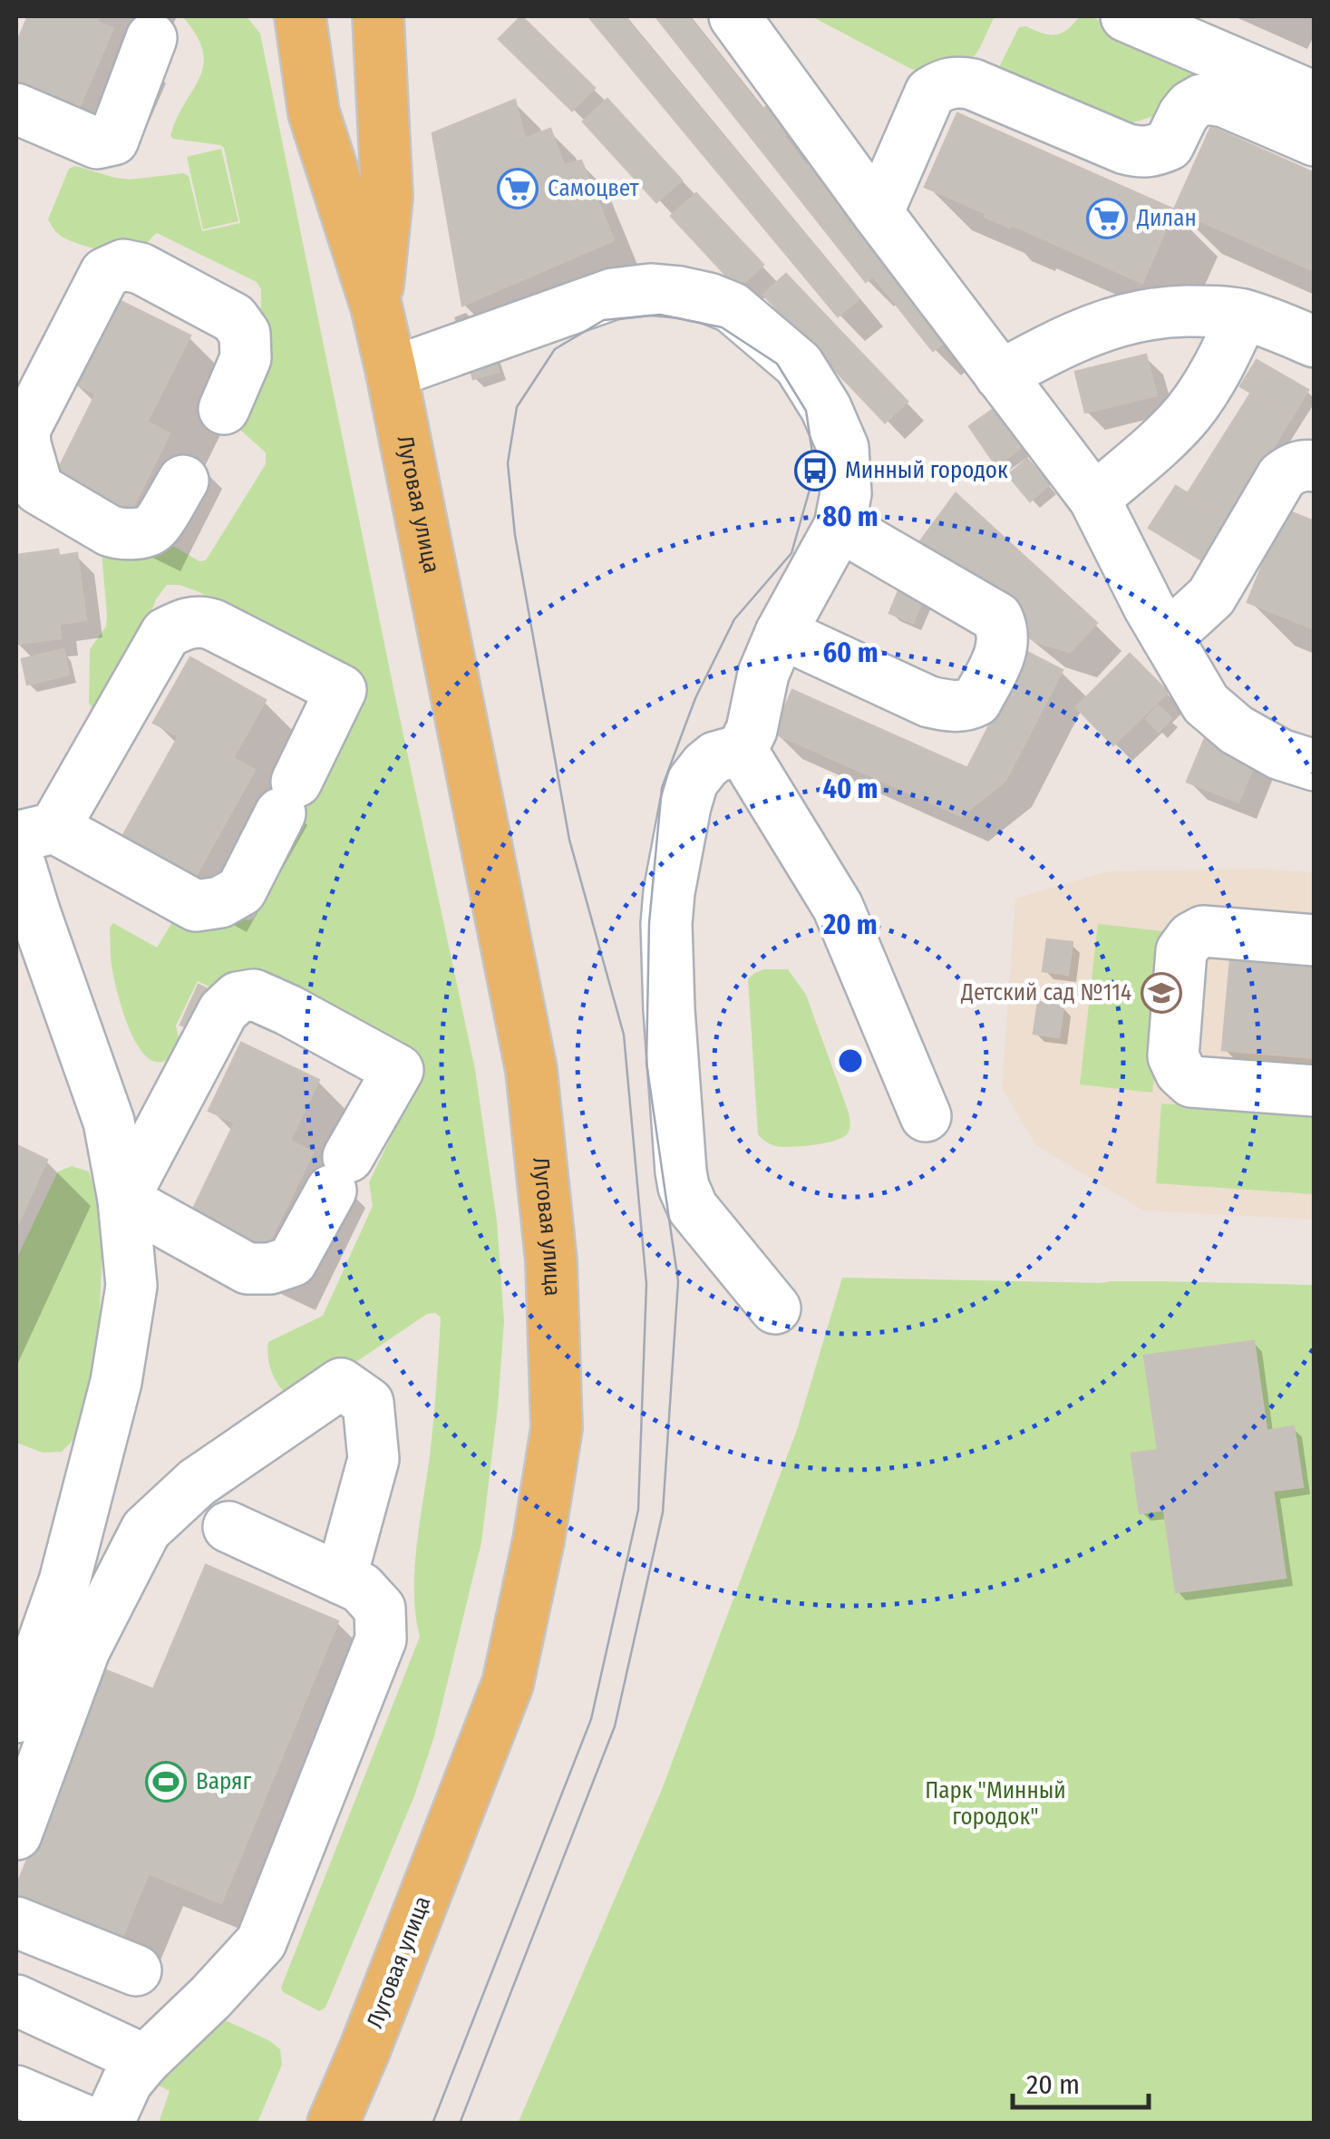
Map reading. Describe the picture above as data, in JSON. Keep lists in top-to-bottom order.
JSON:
{
  "streets": {
    "main road": ["Луговая улица"]
  },
  "parks": ["Парк \"Минный городок\""],
  "places": {
    "supermarket": ["Самоцвет", "Дилан"],
    "bus stop": ["Минный городок"],
    "school or university": ["Детский сад №114"],
    "sports": ["Варяг"]
  },
  "scale_bar": "20 m",
  "rings": [
    "80 m",
    "60 m",
    "40 m",
    "20 m"
  ]
}
